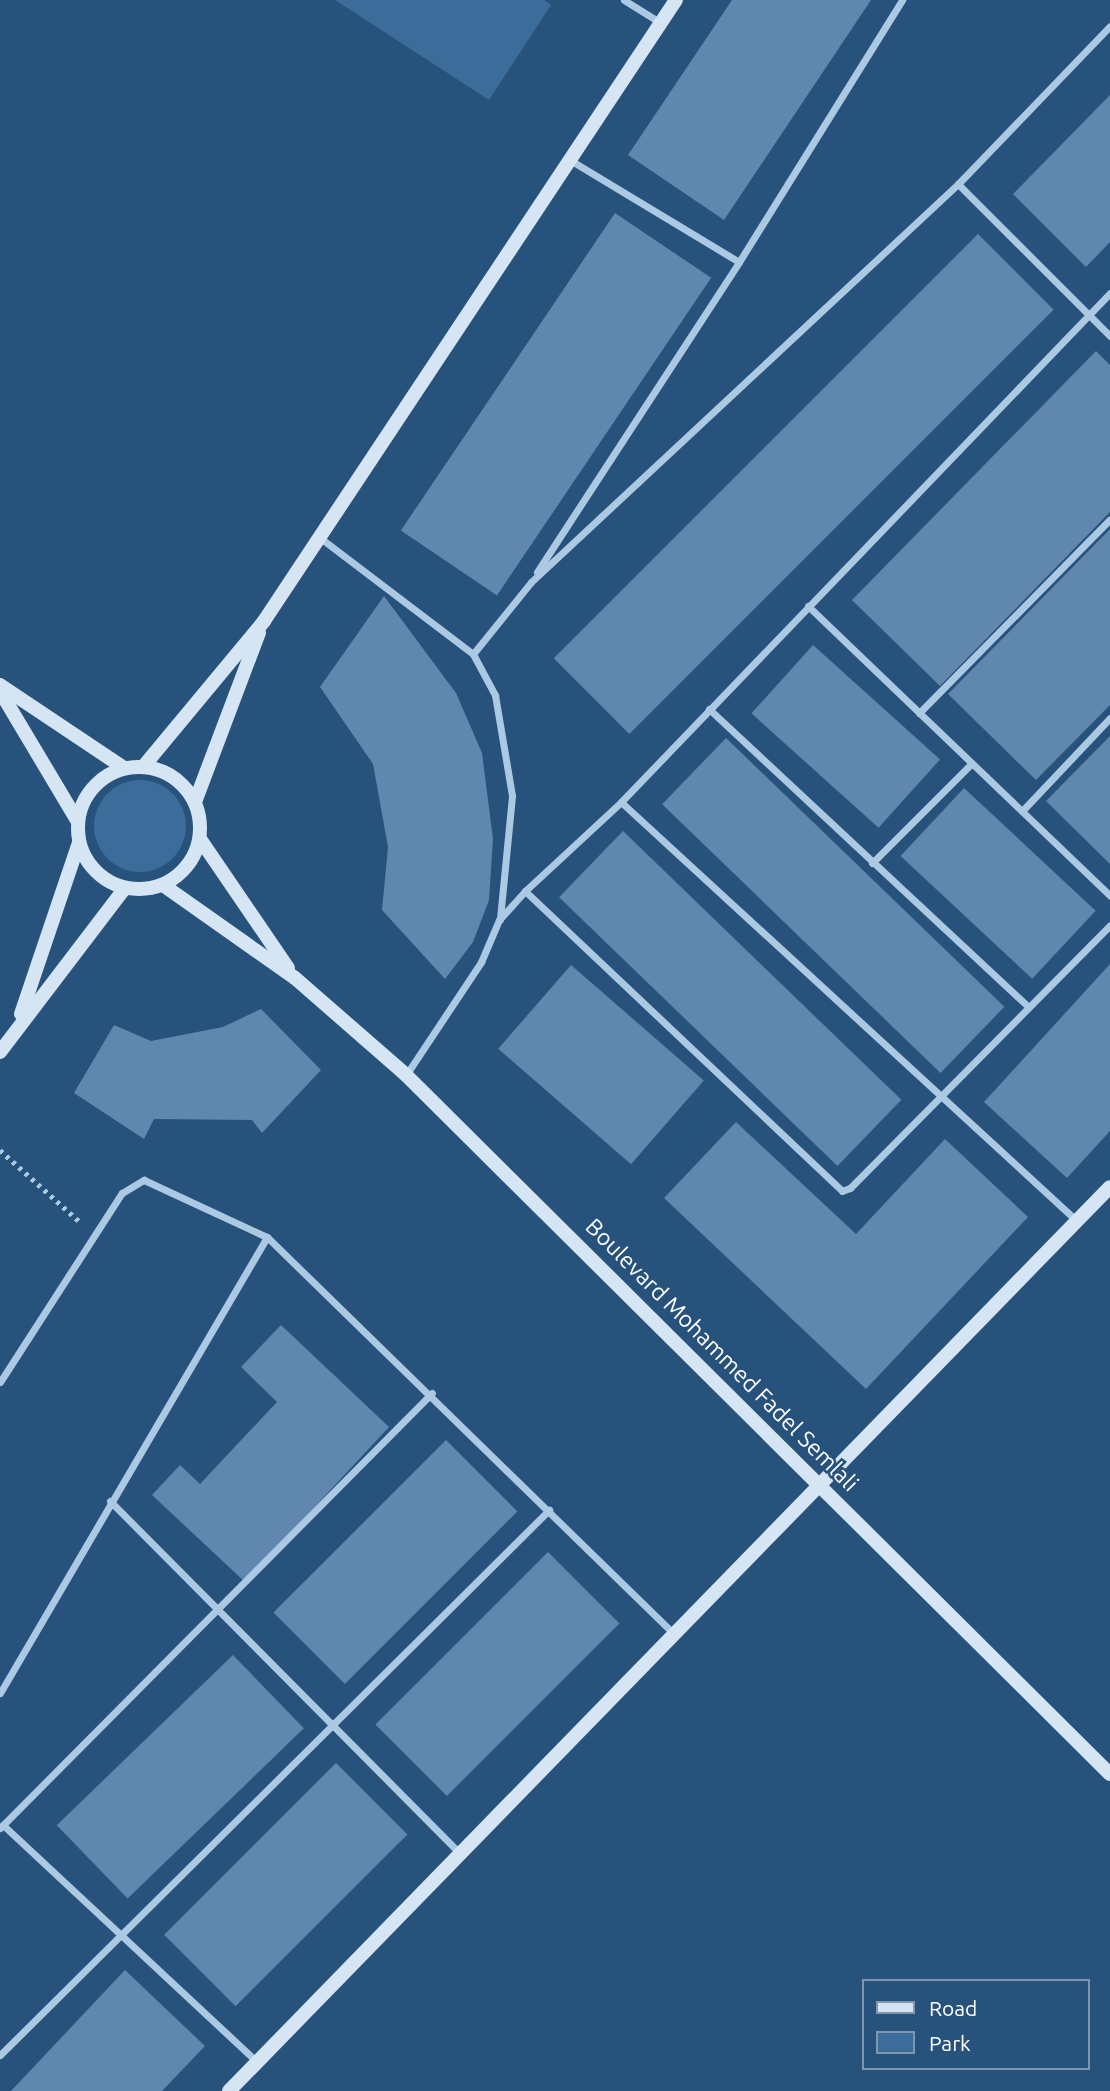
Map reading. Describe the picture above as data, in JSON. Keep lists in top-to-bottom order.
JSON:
{
  "streets": {
    "street": ["Boulevard Mohammed Fadel Semlali"]
  },
  "legend": ["Road", "Park"]
}
